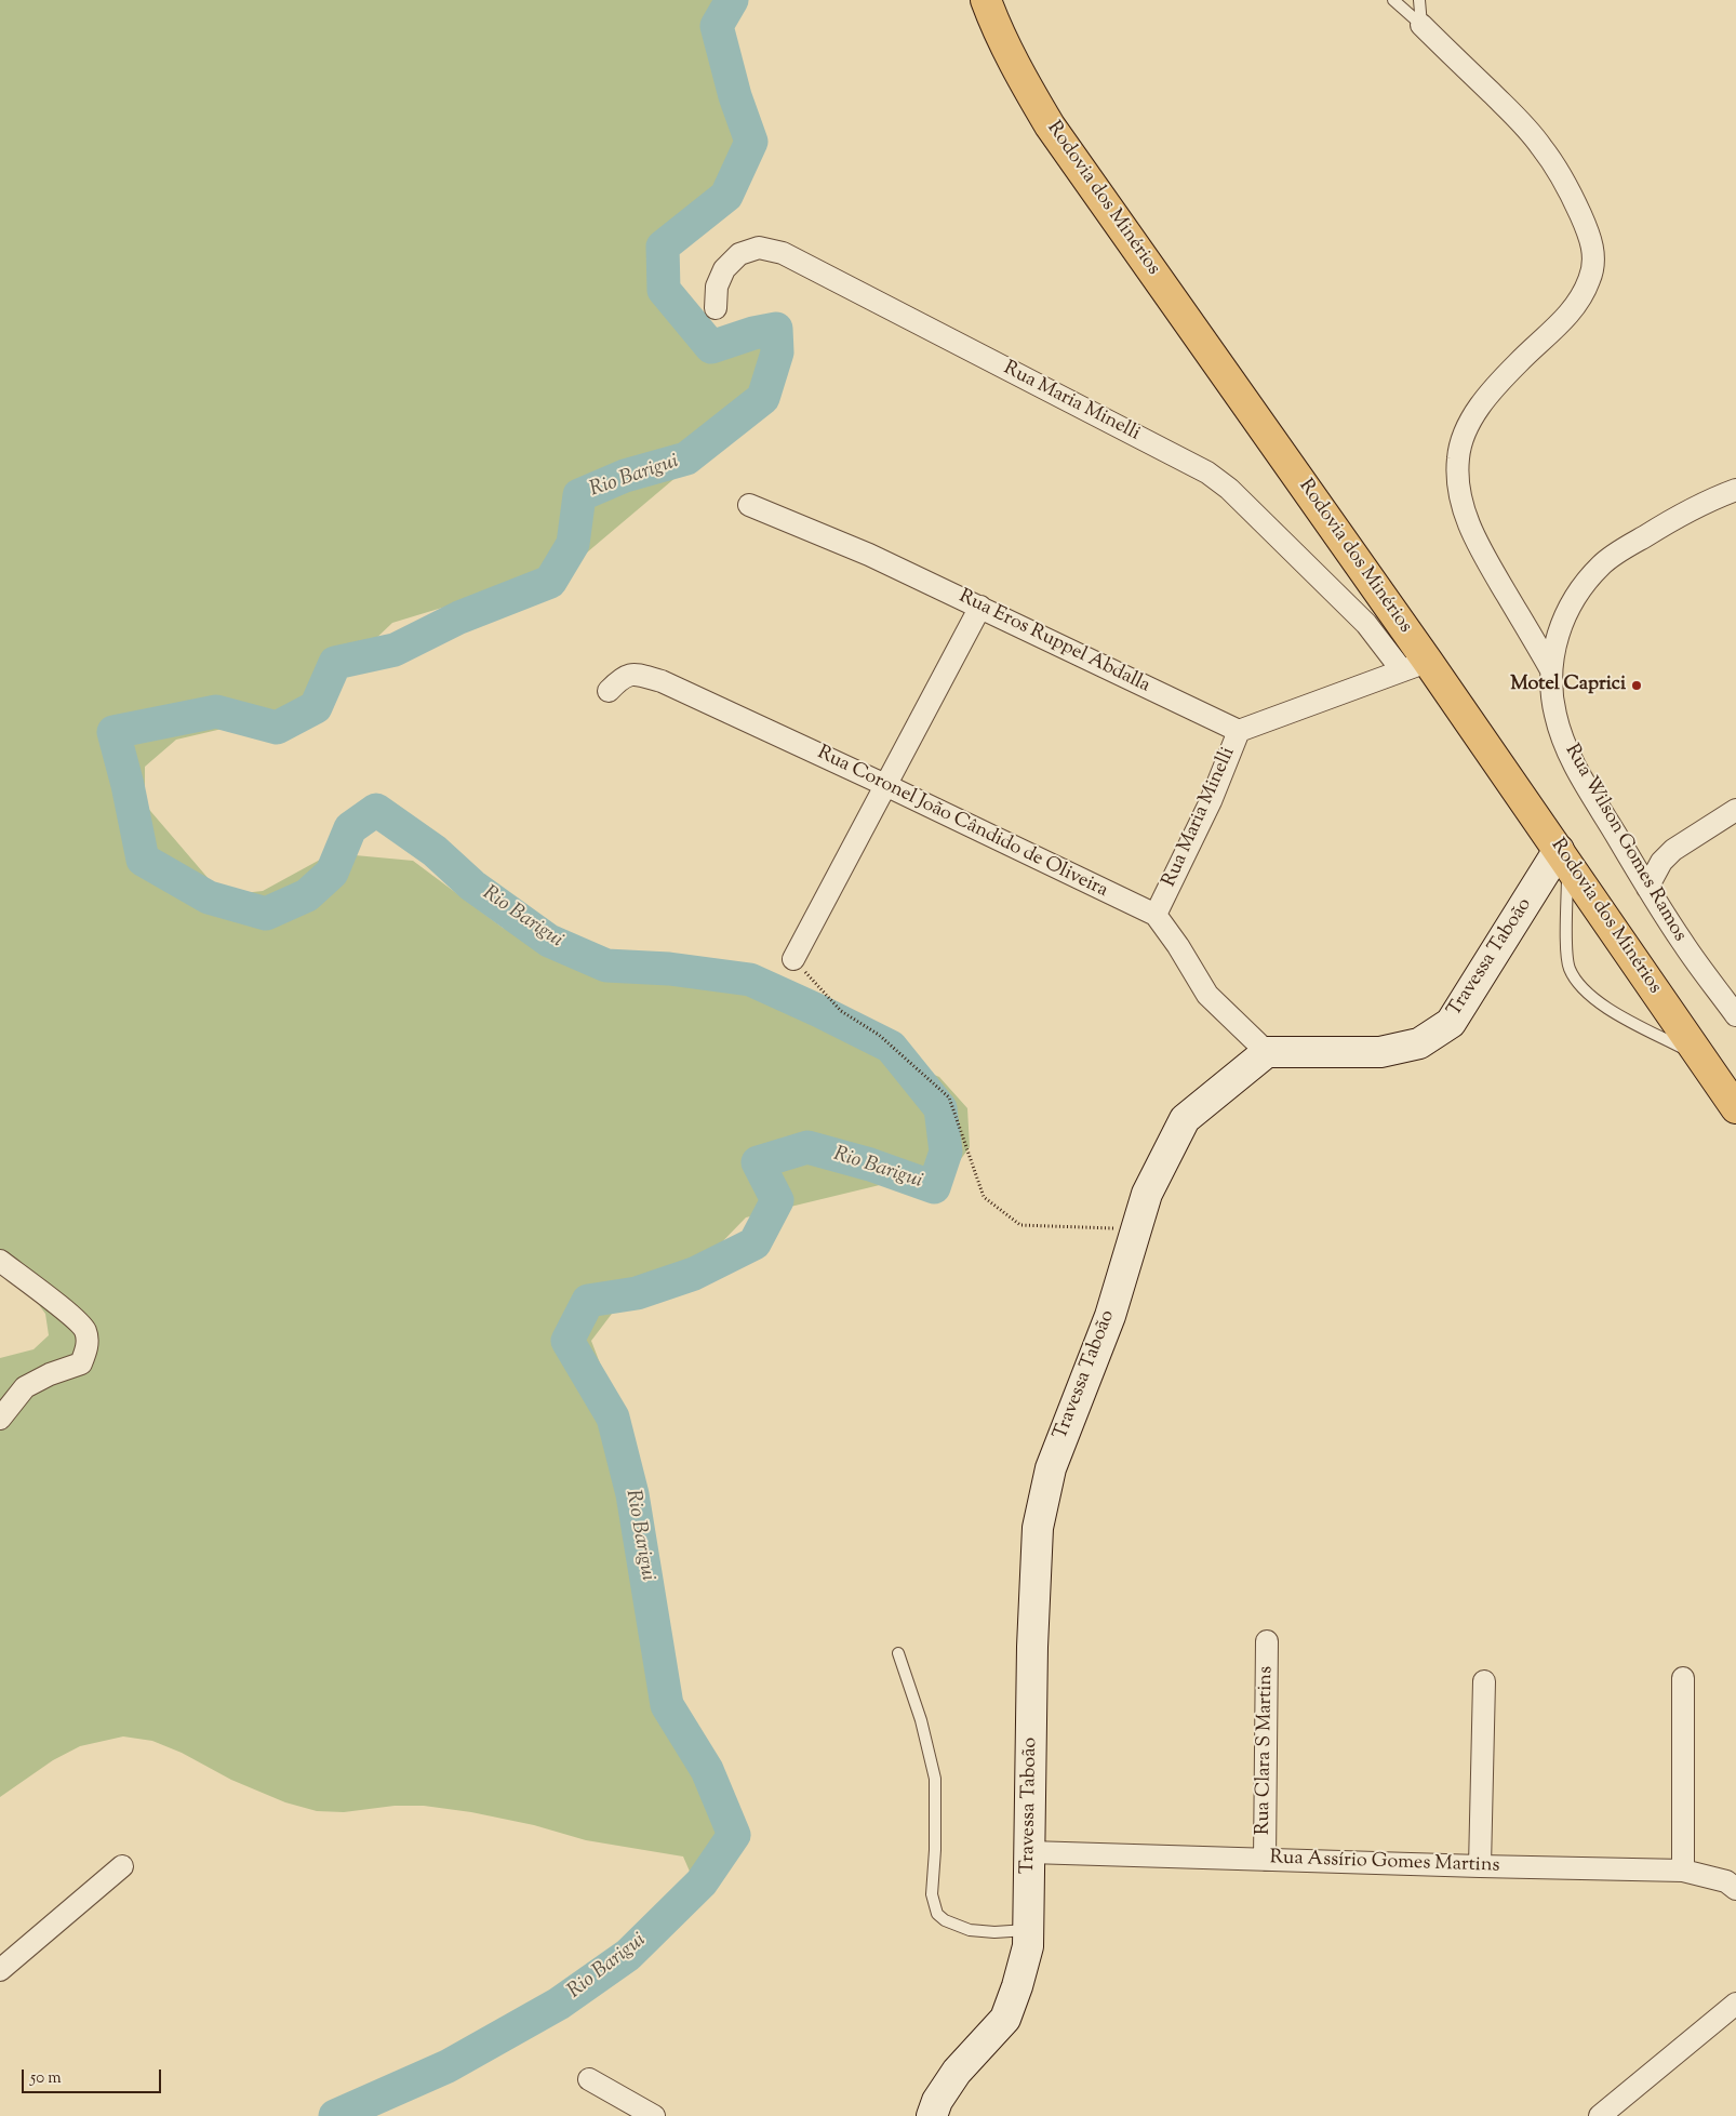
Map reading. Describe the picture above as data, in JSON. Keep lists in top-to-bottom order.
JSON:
{
  "streets": {
    "main road": ["Rodovia dos Minérios"],
    "street": [
      "Rua Maria Minelli",
      "Rua Eros Ruppel Abdalla",
      "Rua Coronel João Cândido de Oliveira",
      "Rua Wilson Gomes Ramos",
      "Travessa Taboão",
      "Rua Clara S Martins",
      "Rua Assírio Gomes Martins"
    ]
  },
  "crossings": [
    ["Rodovia dos Minérios", "Rua Maria Minelli"],
    ["Rodovia dos Minérios", "Travessa Taboão"],
    ["Rua Maria Minelli", "Rua Eros Ruppel Abdalla"],
    ["Rua Maria Minelli", "Rua Coronel João Cândido de Oliveira"],
    ["Rua Coronel João Cândido de Oliveira", "Travessa Taboão"],
    ["Travessa Taboão", "Rua Assírio Gomes Martins"],
    ["Rua Clara S Martins", "Rua Assírio Gomes Martins"]
  ],
  "water": ["Rio Barigui"],
  "places": ["Motel Caprici"],
  "scale_bar": "50 m"
}
